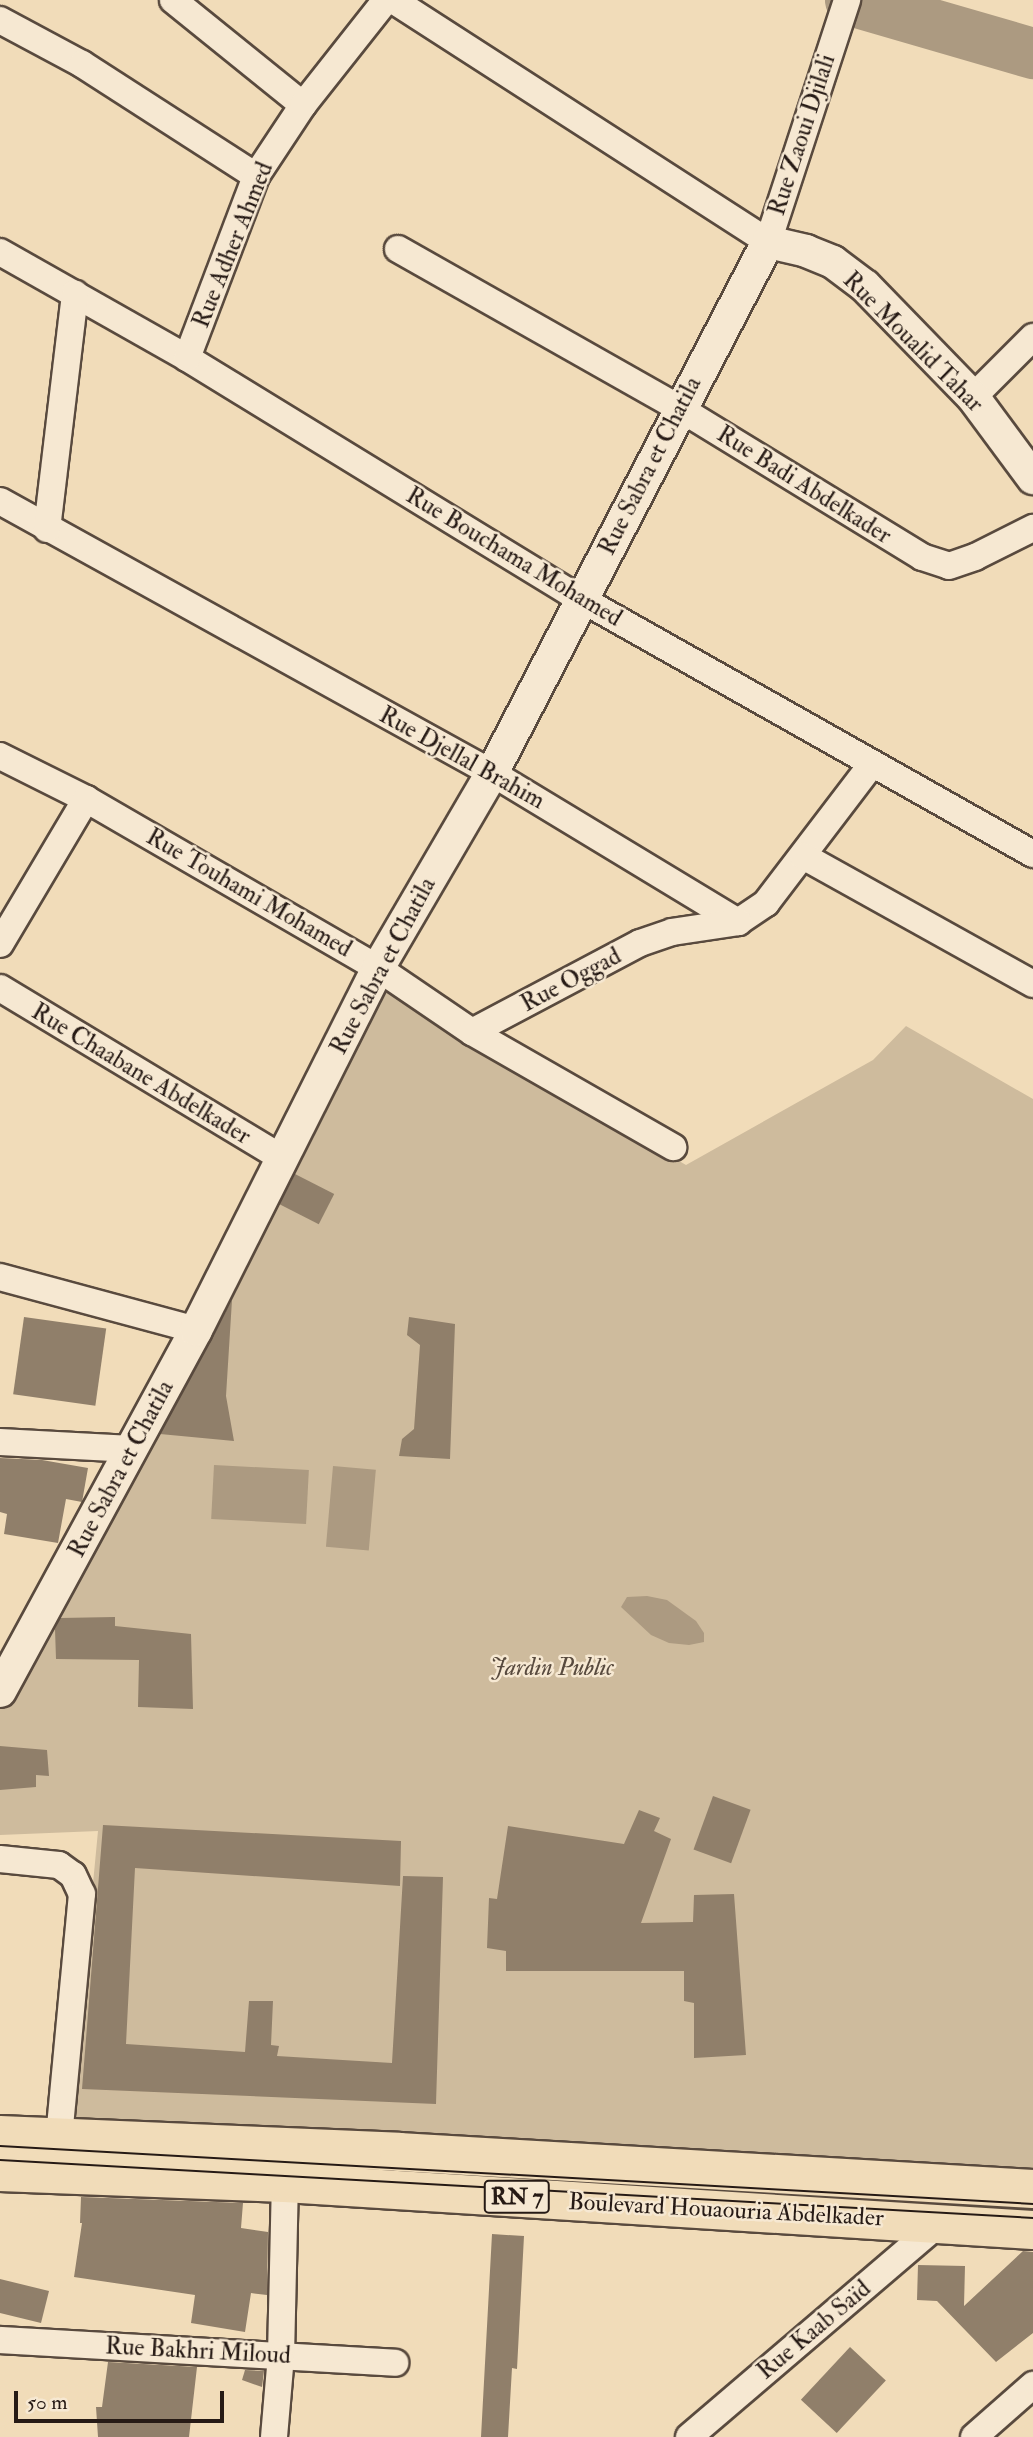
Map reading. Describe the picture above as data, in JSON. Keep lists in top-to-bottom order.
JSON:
{
  "streets": {
    "main road": ["RN 7", "Boulevard Houaouria Abdelkader"],
    "street": [
      "Rue Zaoui Djilali",
      "Rue Adher Ahmed",
      "Rue Moualid Tahar",
      "Rue Sabra et Chatila",
      "Rue Badi Abdelkader",
      "Rue Bouchama Mohamed",
      "Rue Djellal Brahim",
      "Rue Touhami Mohamed",
      "Rue Oggad",
      "Rue Chaabane Abdelkader",
      "Rue Kaab Saïd",
      "Rue Bakhri Miloud"
    ]
  },
  "crossings": [
    ["Rue Zaoui Djilali", "Rue Moualid Tahar"],
    ["Rue Zaoui Djilali", "Rue Sabra et Chatila"],
    ["Rue Adher Ahmed", "Rue Bouchama Mohamed"],
    ["Rue Moualid Tahar", "Rue Sabra et Chatila"],
    ["Rue Sabra et Chatila", "Rue Badi Abdelkader"],
    ["Rue Sabra et Chatila", "Rue Bouchama Mohamed"],
    ["Rue Sabra et Chatila", "Rue Djellal Brahim"],
    ["Rue Sabra et Chatila", "Rue Touhami Mohamed"],
    ["Rue Sabra et Chatila", "Rue Chaabane Abdelkader"],
    ["Rue Djellal Brahim", "Rue Oggad"],
    ["Rue Touhami Mohamed", "Rue Oggad"],
    ["Boulevard Houaouria Abdelkader", "Rue Kaab Saïd"]
  ],
  "parks": ["Jardin Public"],
  "scale_bar": "50 m"
}
